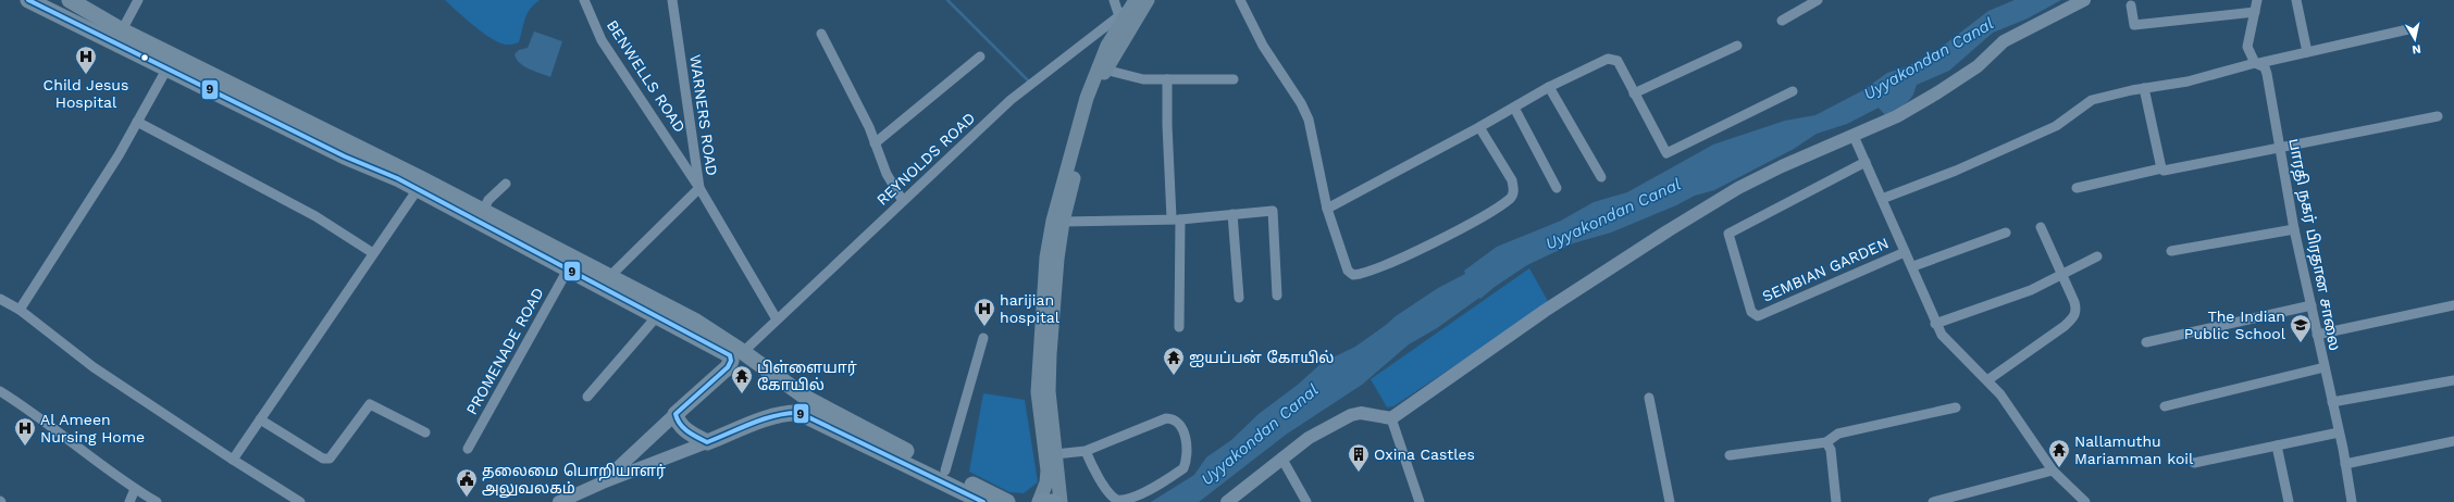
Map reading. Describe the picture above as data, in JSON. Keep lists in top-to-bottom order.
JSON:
{
  "streets": {
    "street": [
      "BENWELLS ROAD",
      "WARNERS ROAD",
      "REYNOLDS ROAD",
      "பாரதி நகர் பிரதான சாலை",
      "SEMBIAN GARDEN",
      "PROMENADE ROAD"
    ]
  },
  "crossings": [
    ["BENWELLS ROAD", "WARNERS ROAD"],
    ["WARNERS ROAD", "REYNOLDS ROAD"]
  ],
  "water": ["Uyyakondan Canal"],
  "places": {
    "hospital": ["Child Jesus Hospital", "harijian hospital", "Al Ameen Nursing Home"],
    "school or university": ["The Indian Public School"],
    "temple": ["ஐயப்பன் கோயில்", "பிள்ளையார் கோயில்", "Nallamuthu Mariamman koil"],
    "building": ["Oxina Castles"],
    "public building": ["தலைமை பொறியாளர் அலுவலகம்"]
  },
  "lines": ["transit line 9"],
  "north": "bottom"
}
